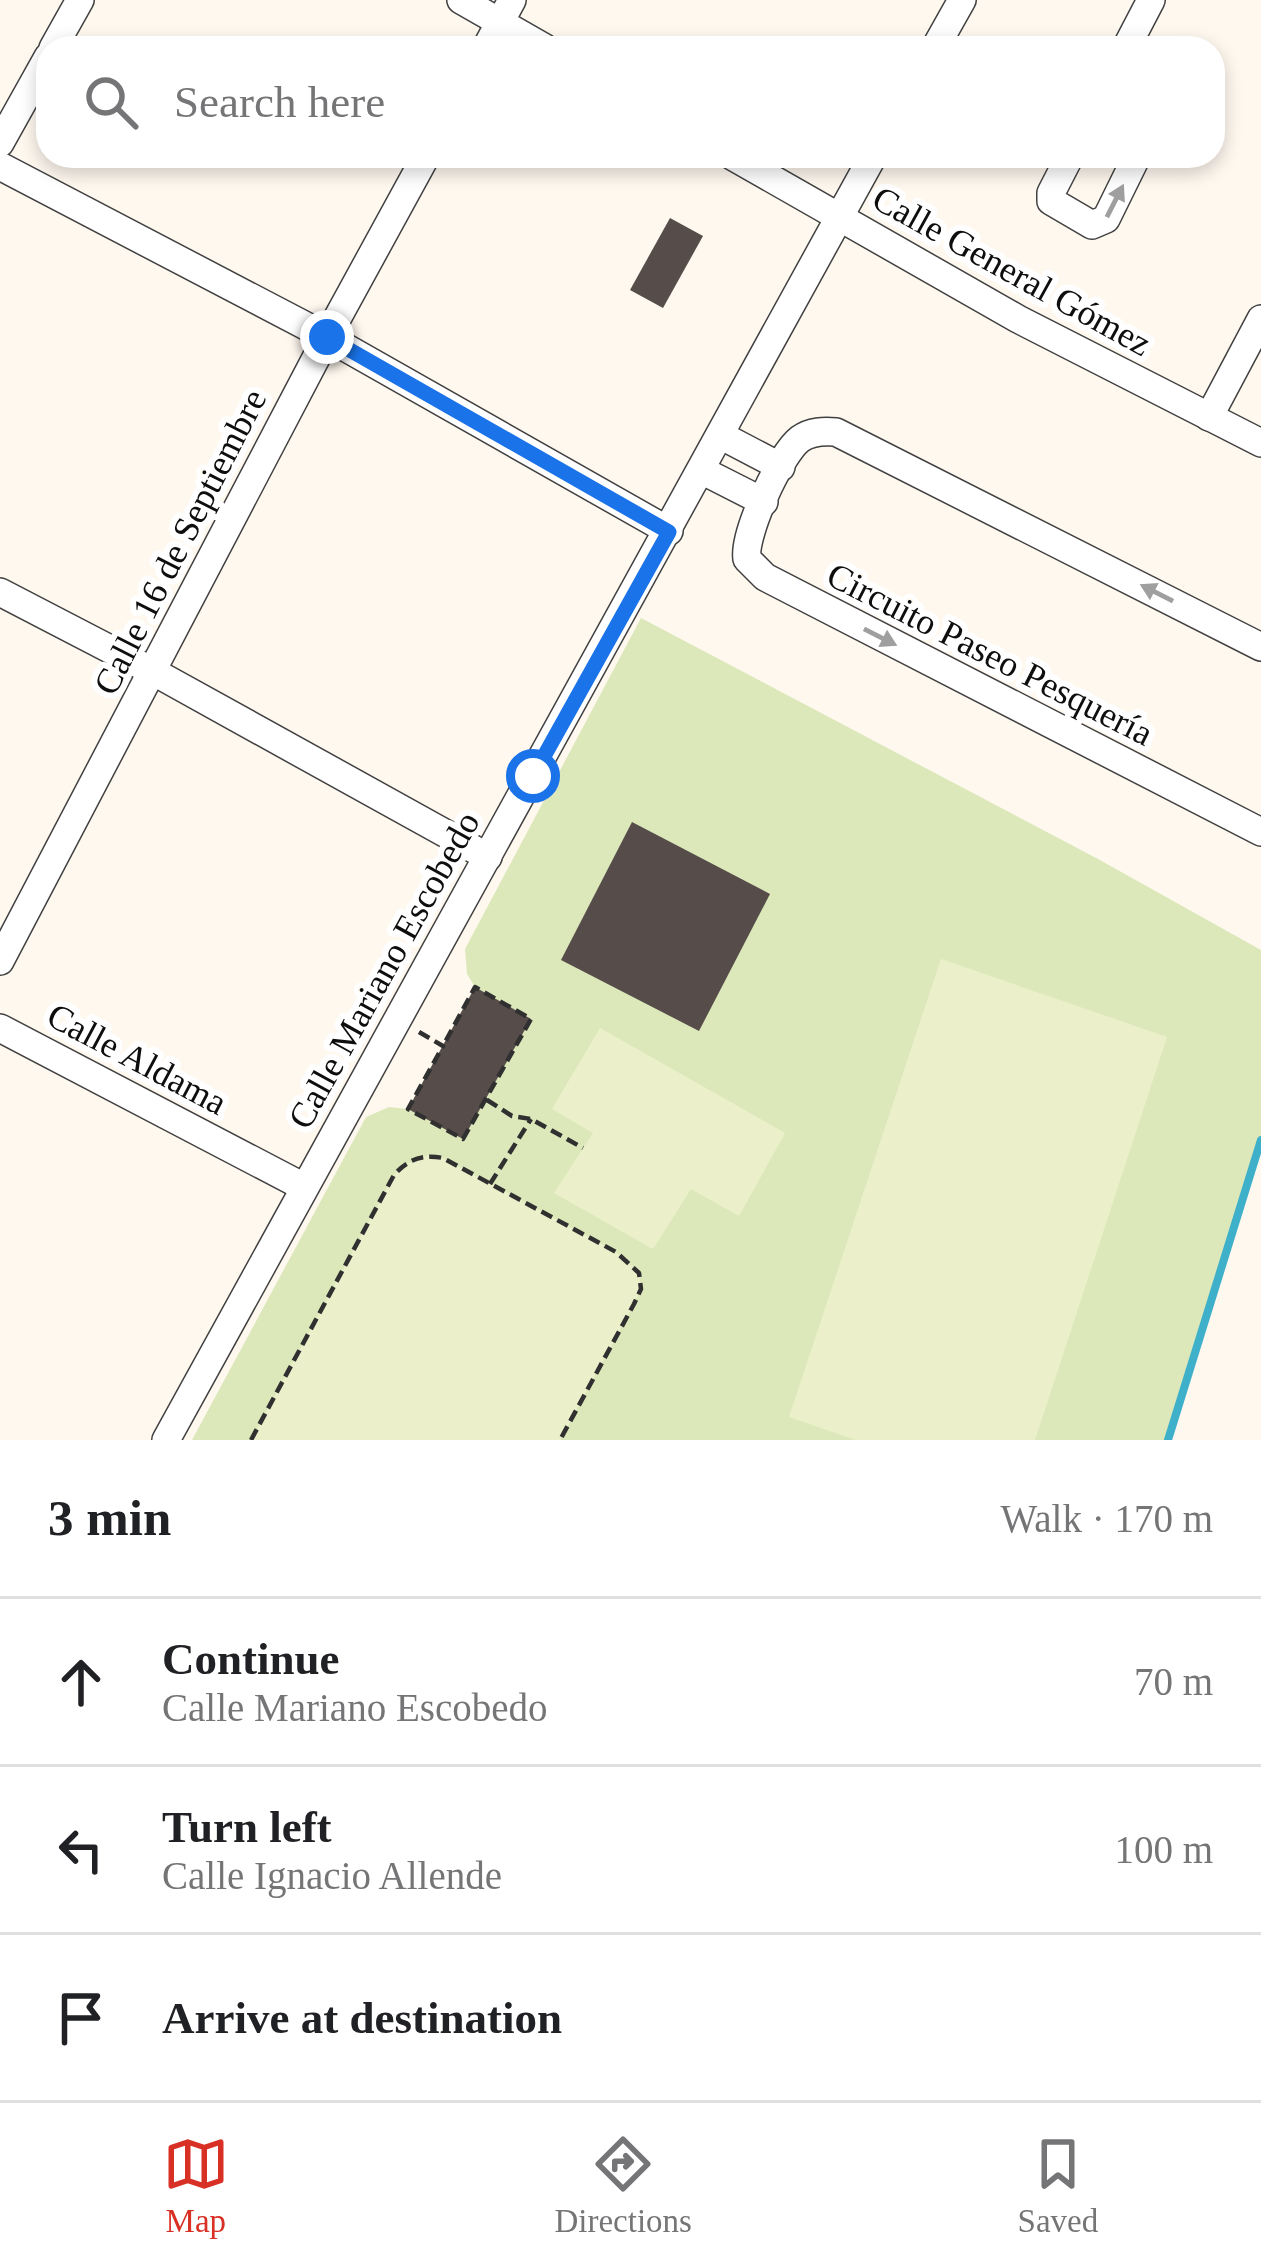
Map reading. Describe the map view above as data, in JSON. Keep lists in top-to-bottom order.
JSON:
{
  "streets": {
    "street": [
      "Calle General Gómez",
      "Calle 16 de Septiembre",
      "Circuito Paseo Pesquería",
      "Calle Mariano Escobedo",
      "Calle Aldama"
    ]
  },
  "crossings": [
    ["Calle General Gómez", "Calle Mariano Escobedo"],
    ["Calle Mariano Escobedo", "Calle Aldama"]
  ],
  "page": {
    "search": "Search here",
    "heading": ["3 min", "Walk · 170 m"],
    "list": [
      ["Continue", "Calle Mariano Escobedo", "70 m"],
      ["Turn left", "Calle Ignacio Allende", "100 m"],
      "Arrive at destination"
    ],
    "nav": ["Map", "Directions", "Saved"]
  }
}
